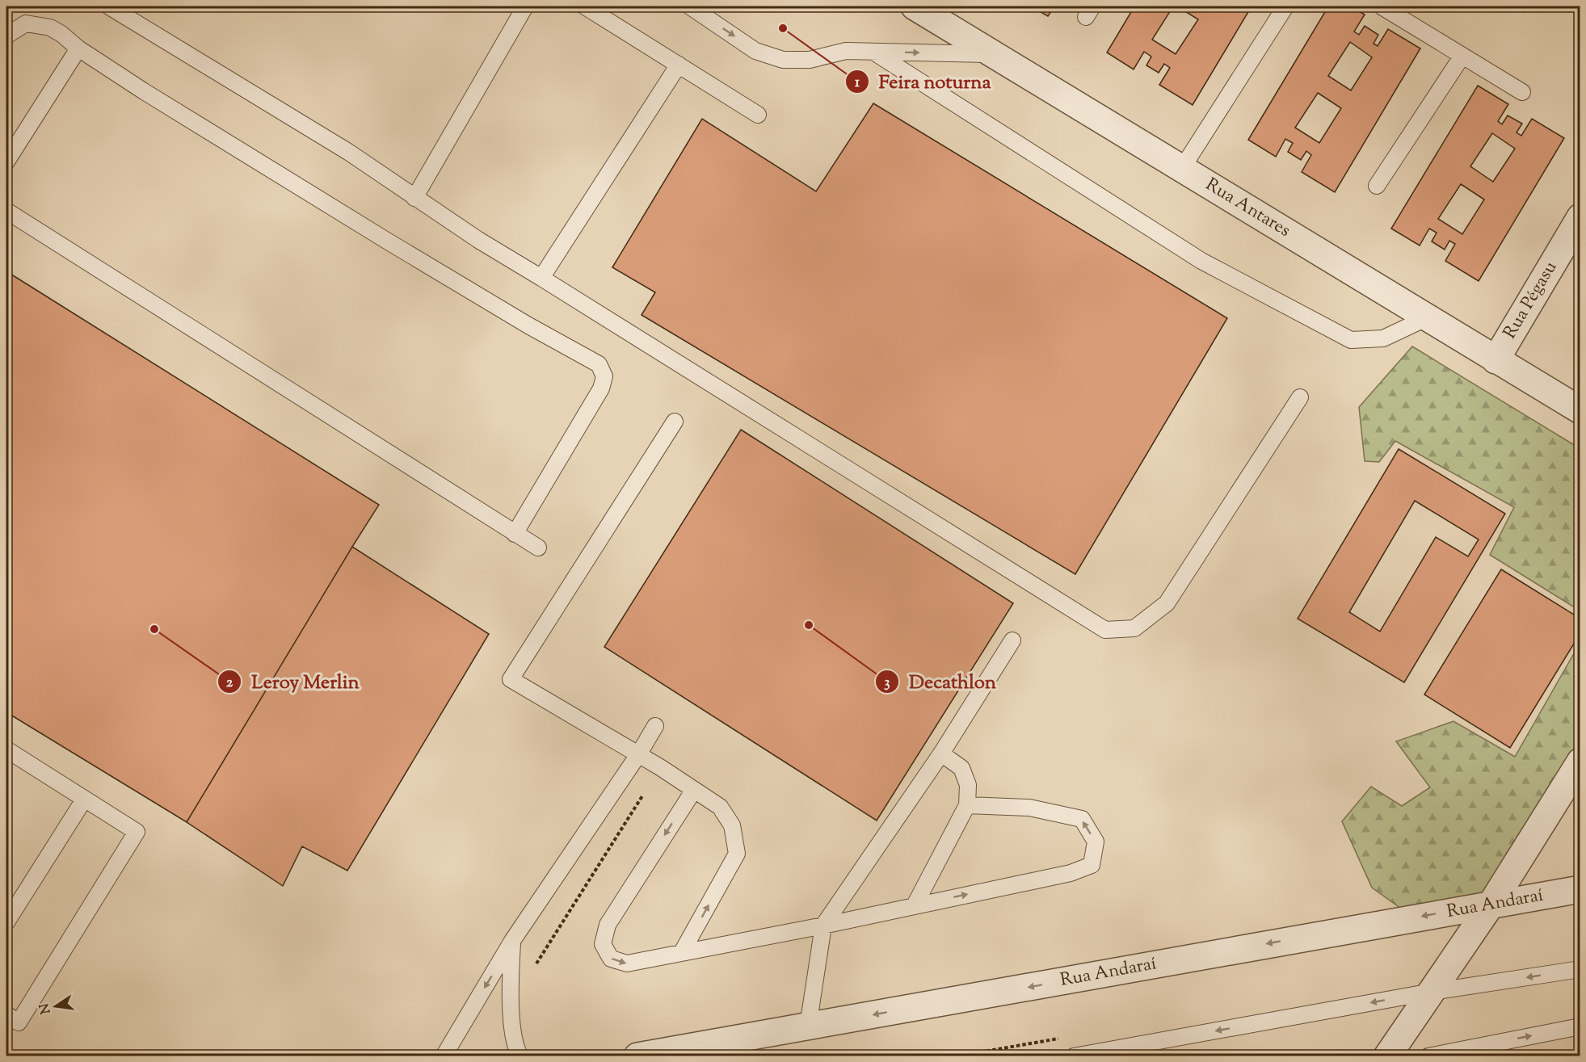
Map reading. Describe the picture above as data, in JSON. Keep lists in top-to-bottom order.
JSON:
{
  "streets": {
    "street": ["Rua Antares", "Rua Pégasu", "Rua Andaraí"]
  },
  "crossings": [
    ["Rua Antares", "Rua Pégasu"]
  ],
  "one_way": ["Rua Andaraí"],
  "places": ["Feira noturna", "Decathlon", "Leroy Merlin"],
  "north": "left"
}
